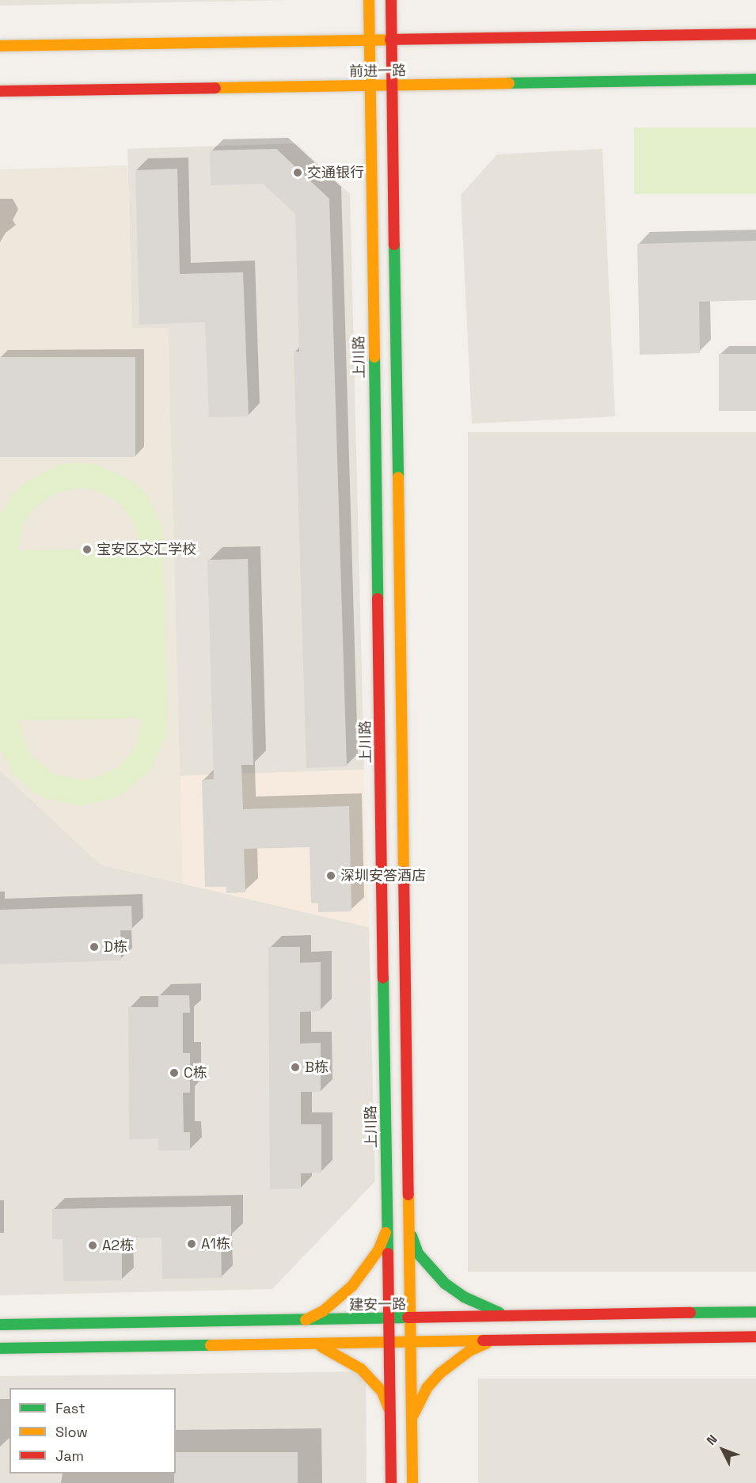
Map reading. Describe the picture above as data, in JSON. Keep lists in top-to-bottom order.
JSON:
{
  "streets": {
    "main road": ["前进一路", "上川路", "建安一路"]
  },
  "crossings": [
    ["前进一路", "上川路"],
    ["上川路", "建安一路"]
  ],
  "places": [
    "交通银行",
    "宝安区文汇学校",
    "深圳安答酒店",
    "D栋",
    "B栋",
    "C栋",
    "A1栋",
    "A2栋"
  ],
  "legend": ["Fast", "Slow", "Jam"],
  "north": "top left"
}
